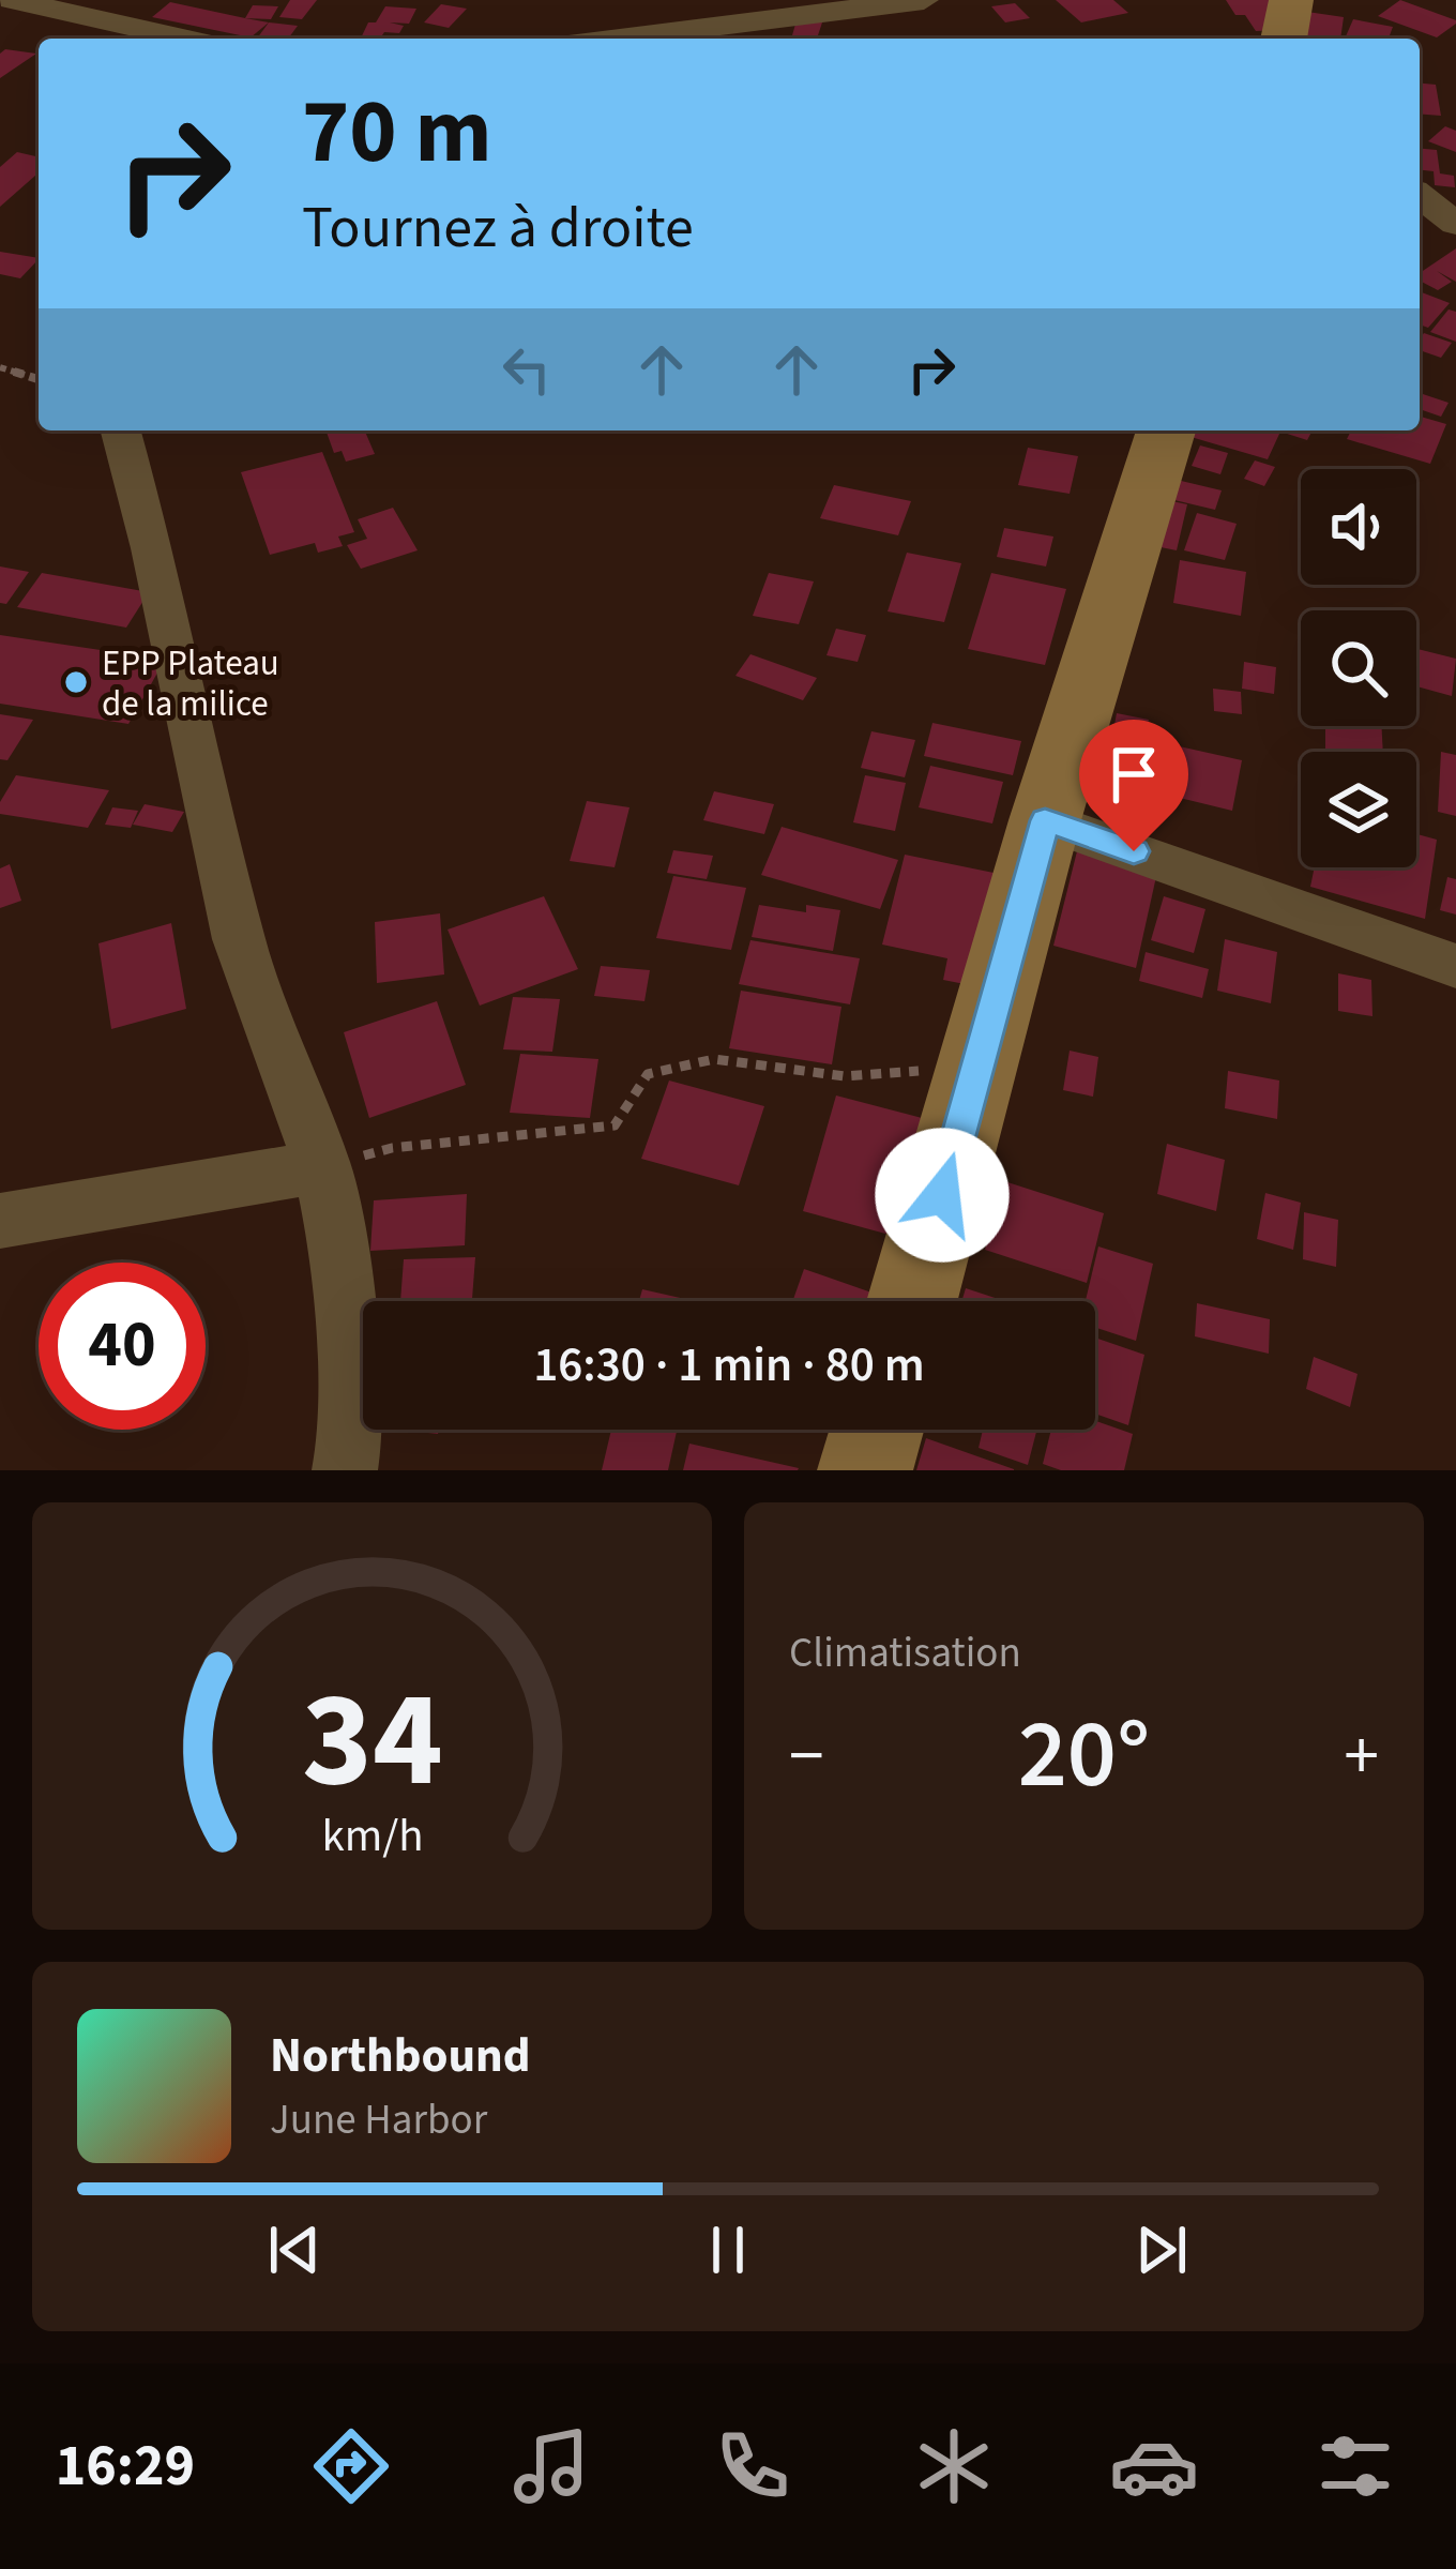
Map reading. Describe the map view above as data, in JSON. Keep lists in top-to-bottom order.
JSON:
{
  "places": ["EPP Plateau de la milice"],
  "page": {
    "turn": ["70 m", "Tournez à droite"],
    "limit": "40",
    "trip": "16:30 · 1 min · 80 m",
    "tile": "Climatisation",
    "heat": ["−", "20°", "+"],
    "song": ["Northbound", "June Harbor"],
    "tabs": "16:29",
    "gauge": ["34", "km/h"]
  }
}
